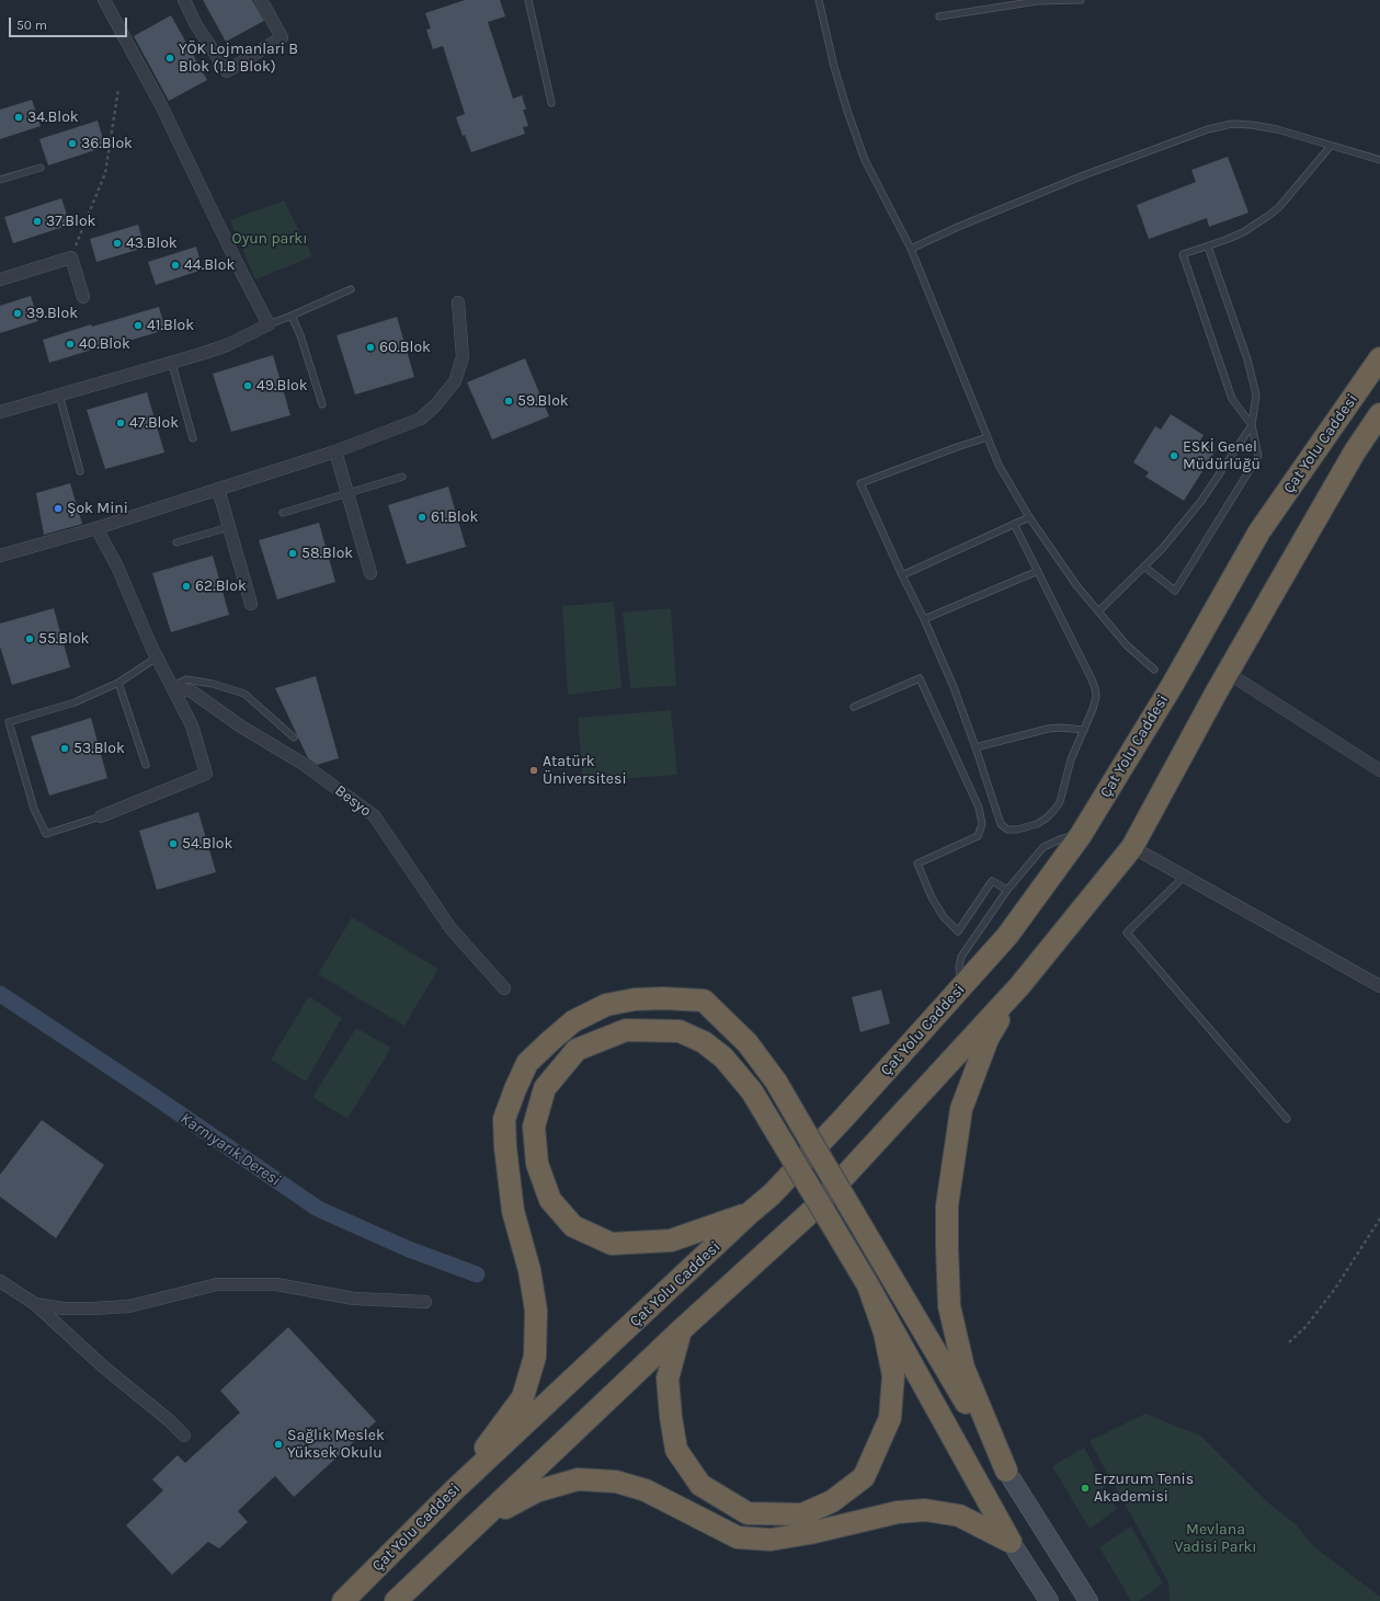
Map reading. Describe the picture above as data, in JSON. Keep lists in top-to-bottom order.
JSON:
{
  "streets": {
    "highway": ["Çat Yolu Caddesi"],
    "street": ["Besyo"]
  },
  "water": ["Karnıyarık Deresi"],
  "parks": ["Oyun parkı", "Mevlana Vadisi Parkı"],
  "places": [
    "YÖK Lojmanlari B Blok (1.B Blok)",
    "34.Blok",
    "36.Blok",
    "37.Blok",
    "43.Blok",
    "44.Blok",
    "39.Blok",
    "41.Blok",
    "40.Blok",
    "60.Blok",
    "49.Blok",
    "59.Blok",
    "47.Blok",
    "ESKİ Genel Müdürlüğü",
    "Şok Mini",
    "61.Blok",
    "58.Blok",
    "62.Blok",
    "55.Blok",
    "53.Blok",
    "Atatürk Üniversitesi",
    "54.Blok",
    "Sağlık Meslek Yüksek Okulu",
    "Erzurum Tenis Akademisi"
  ],
  "scale_bar": "50 m"
}
